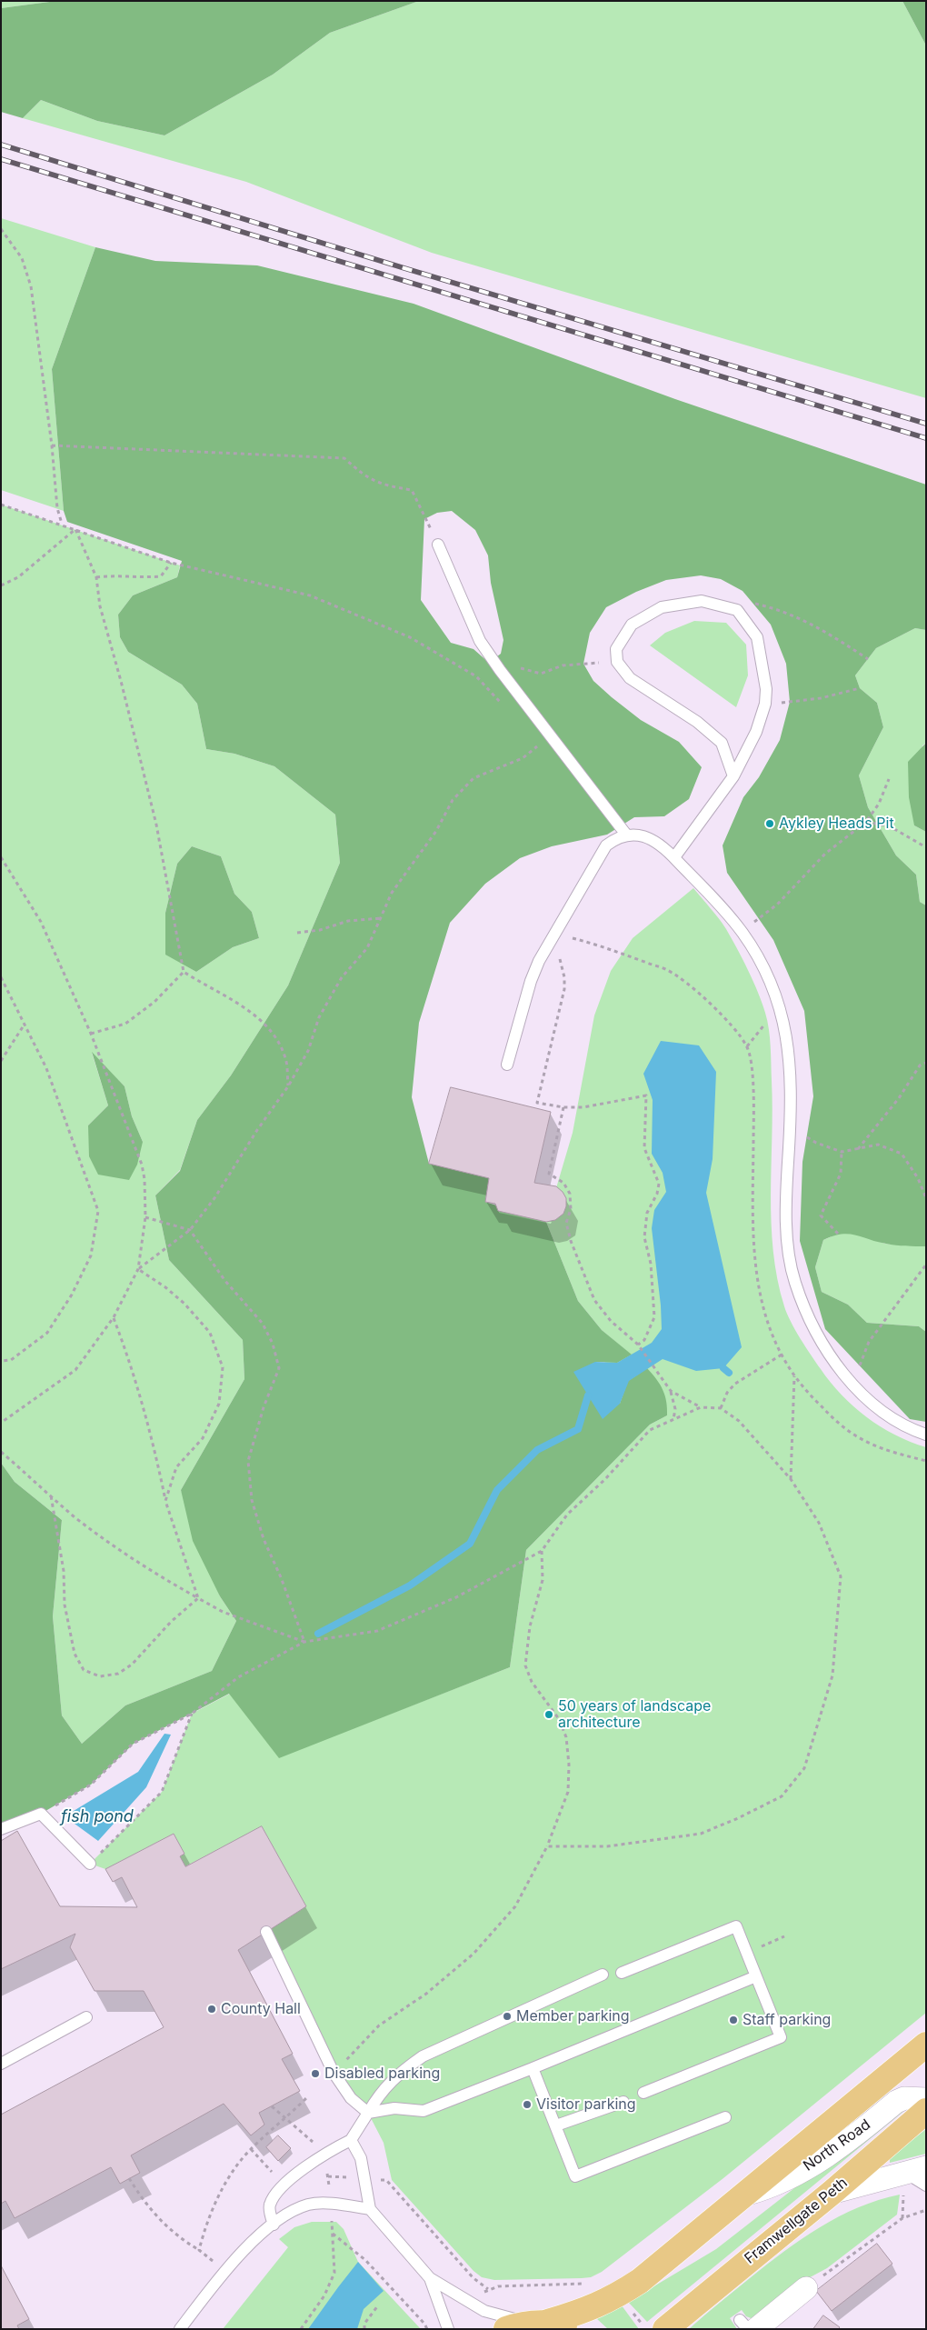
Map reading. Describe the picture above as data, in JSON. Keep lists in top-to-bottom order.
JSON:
{
  "streets": {
    "highway": ["Framwellgate Peth"],
    "street": ["North Road"]
  },
  "water": ["fish pond"],
  "places": [
    "Aykley Heads Pit",
    "50 years of landscape architecture",
    "County Hall",
    "Member parking",
    "Staff parking",
    "Disabled parking",
    "Visitor parking"
  ]
}
